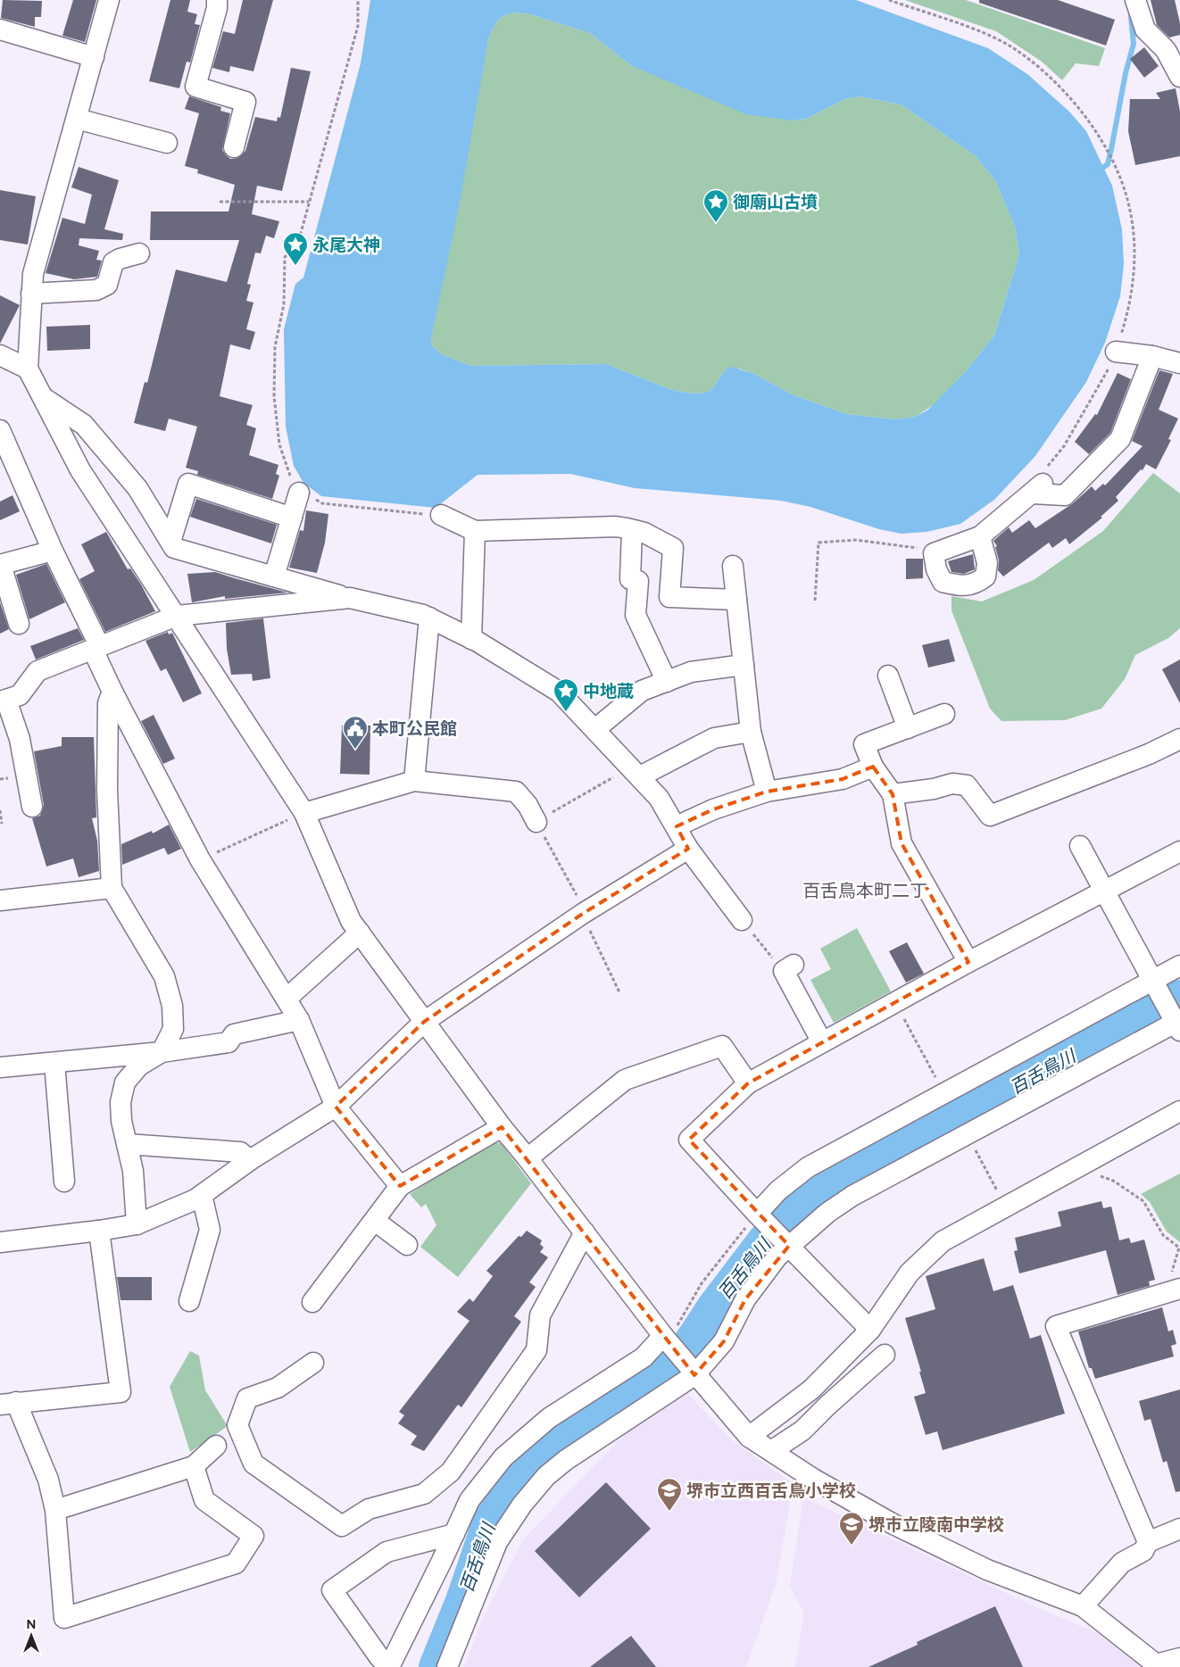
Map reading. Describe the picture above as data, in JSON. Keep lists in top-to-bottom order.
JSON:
{
  "districts": ["百舌鳥本町二丁"],
  "water": ["百舌鳥川"],
  "places": {
    "place": ["御廟山古墳", "永尾大神", "中地蔵"],
    "public building": ["本町公民館"],
    "school or university": ["堺市立西百舌鳥小学校", "堺市立陵南中学校"]
  },
  "north": "top"
}
